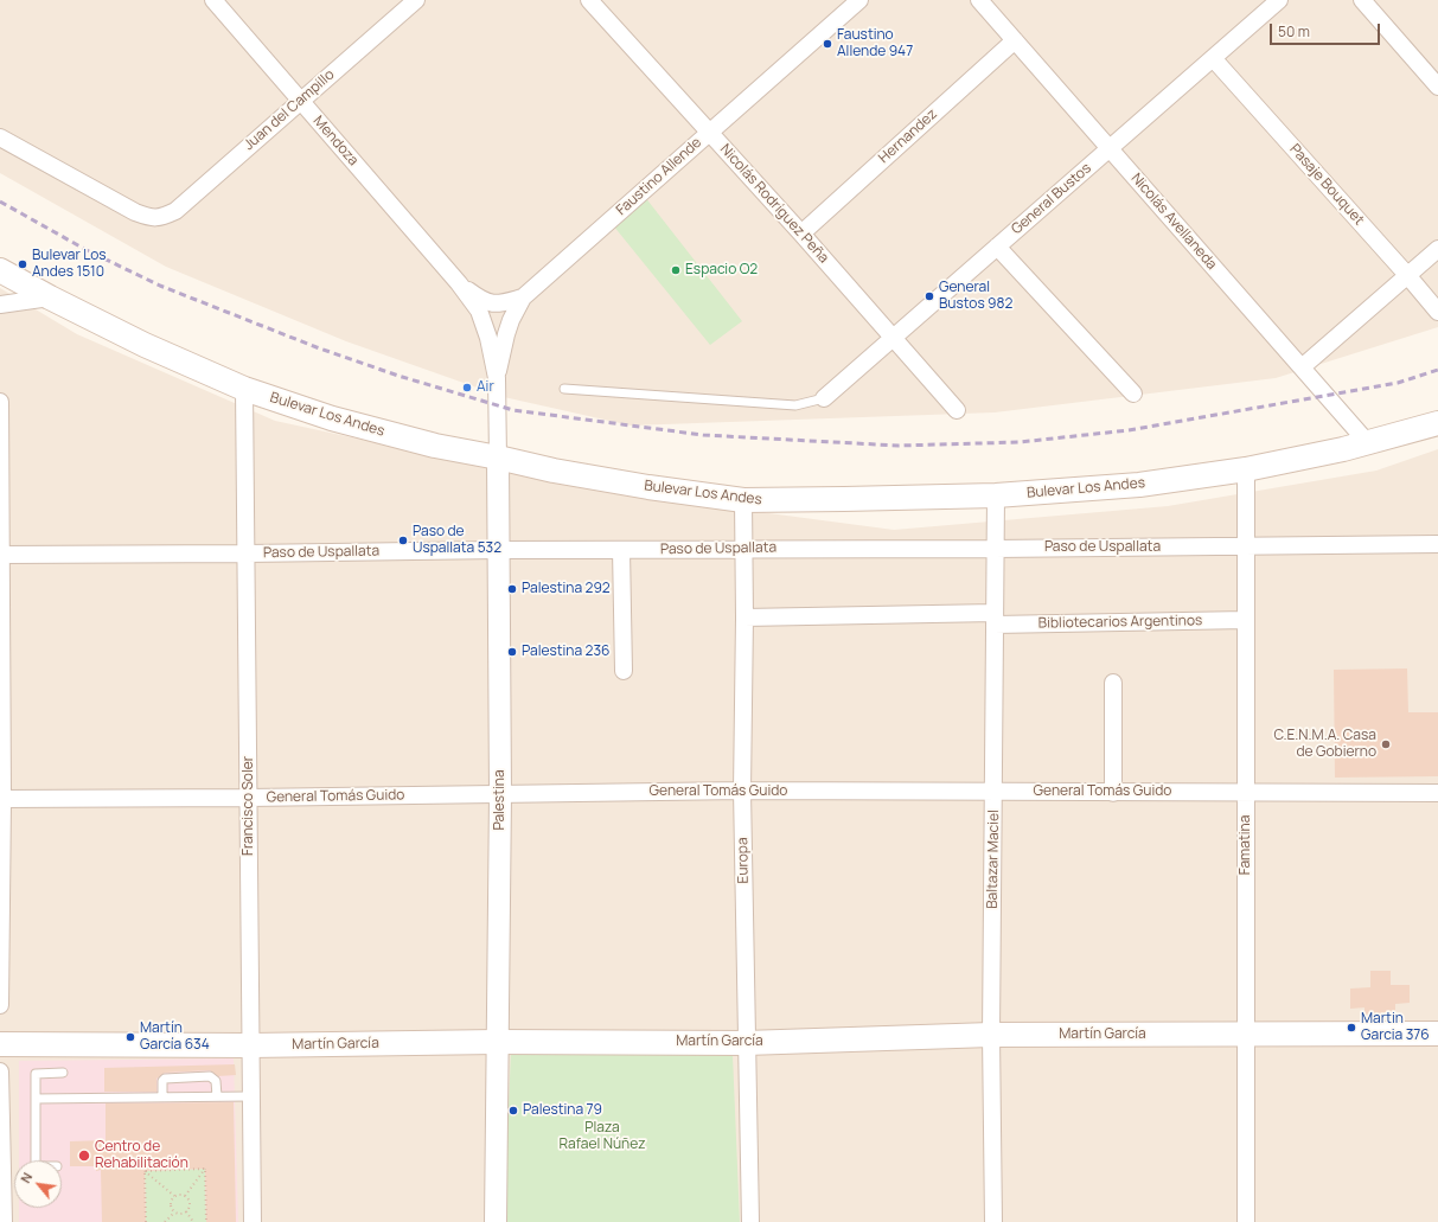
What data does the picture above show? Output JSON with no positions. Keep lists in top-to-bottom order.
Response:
{
  "streets": {
    "main road": ["Bulevar Los Andes", "Martín García"],
    "street": [
      "Juan del Campillo",
      "Hernandez",
      "Mendoza",
      "Faustino Allende",
      "Pasaje Bouquet",
      "General Bustos",
      "Nicolás Rodríguez Peña",
      "Nicolás Avellaneda",
      "Paso de Uspallata",
      "Bibliotecarios Argentinos",
      "General Tomás Guido",
      "Palestina",
      "Francisco Soler",
      "Famatina",
      "Baltazar Maciel",
      "Europa"
    ]
  },
  "crossings": [
    ["Juan del Campillo", "Mendoza"],
    ["Hernandez", "Nicolás Rodríguez Peña"],
    ["Hernandez", "Nicolás Avellaneda"],
    ["Mendoza", "Faustino Allende"],
    ["Mendoza", "Palestina"],
    ["Faustino Allende", "Nicolás Rodríguez Peña"],
    ["Faustino Allende", "Palestina"],
    ["Pasaje Bouquet", "General Bustos"],
    ["General Bustos", "Nicolás Rodríguez Peña"],
    ["General Bustos", "Nicolás Avellaneda"],
    ["Nicolás Avellaneda", "Bulevar Los Andes"],
    ["Bulevar Los Andes", "Palestina"],
    ["Bulevar Los Andes", "Francisco Soler"],
    ["Bulevar Los Andes", "Famatina"],
    ["Bulevar Los Andes", "Baltazar Maciel"],
    ["Bulevar Los Andes", "Europa"],
    ["Paso de Uspallata", "Palestina"],
    ["Paso de Uspallata", "Francisco Soler"],
    ["Paso de Uspallata", "Famatina"],
    ["Paso de Uspallata", "Baltazar Maciel"],
    ["Paso de Uspallata", "Europa"],
    ["Bibliotecarios Argentinos", "Famatina"],
    ["Bibliotecarios Argentinos", "Baltazar Maciel"],
    ["Bibliotecarios Argentinos", "Europa"],
    ["General Tomás Guido", "Palestina"],
    ["General Tomás Guido", "Francisco Soler"],
    ["General Tomás Guido", "Famatina"],
    ["General Tomás Guido", "Baltazar Maciel"],
    ["General Tomás Guido", "Europa"],
    ["Palestina", "Martín García"],
    ["Francisco Soler", "Martín García"],
    ["Famatina", "Martín García"],
    ["Baltazar Maciel", "Martín García"],
    ["Europa", "Martín García"]
  ],
  "parks": ["Plaza Rafael Núñez"],
  "places": [
    "Faustino Allende 947",
    "Bulevar Los Andes 1510",
    "Espacio O2",
    "General Bustos 982",
    "Air",
    "Paso de Uspallata 532",
    "Palestina 292",
    "Palestina 236",
    "C.E.N.M.A. Casa de Gobierno",
    "Martin Garcia 376",
    "Martín García 634",
    "Palestina 79",
    "Centro de Rehabilitación"
  ],
  "scale_bar": "50 m",
  "north": "top left"
}
